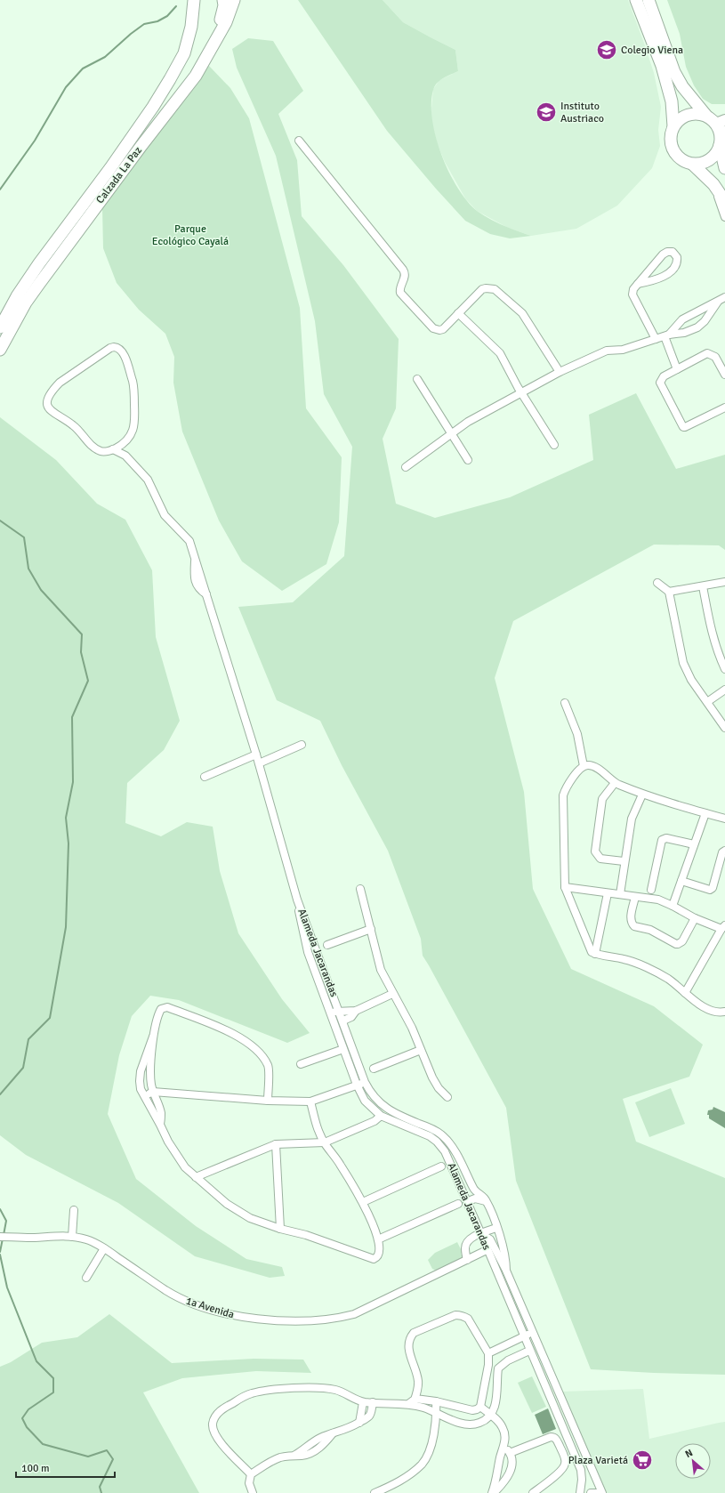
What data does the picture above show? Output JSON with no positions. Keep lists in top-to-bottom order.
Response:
{
  "streets": {
    "main road": ["Calzada La Paz"],
    "street": ["Alameda Jacarandas", "1a Avenida"]
  },
  "crossings": [
    ["Alameda Jacarandas", "1a Avenida"]
  ],
  "parks": ["Parque Ecológico Cayalá"],
  "places": {
    "school or university": ["Colegio Viena", "Instituto Austriaco"],
    "supermarket": ["Plaza Varietá"]
  },
  "scale_bar": "100 m",
  "north": "top left"
}
